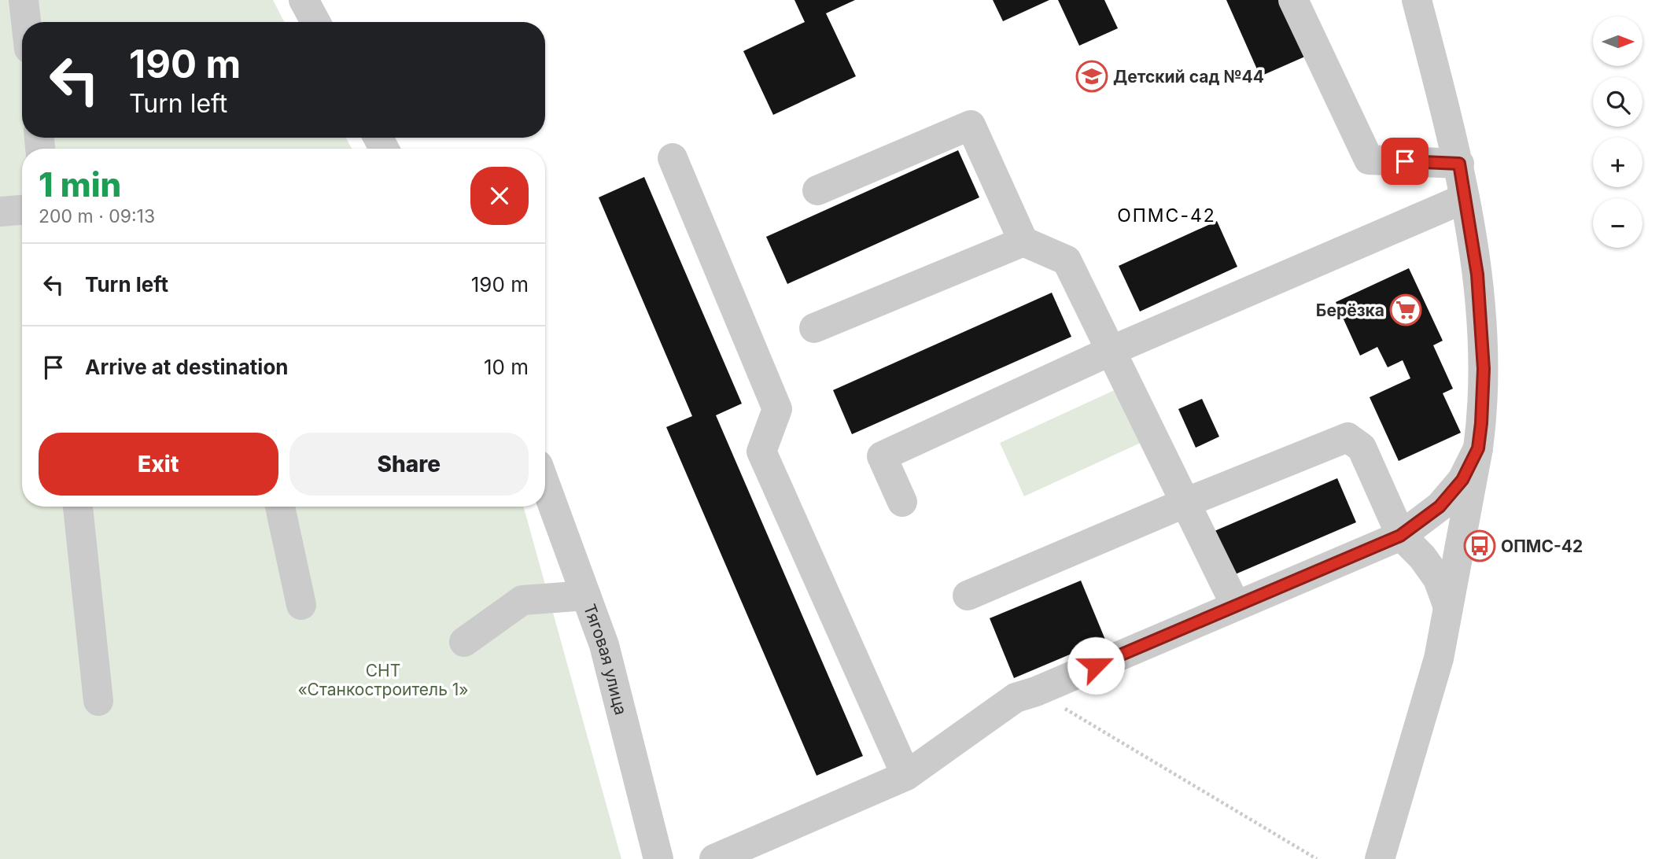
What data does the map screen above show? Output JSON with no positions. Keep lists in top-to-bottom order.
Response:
{
  "streets": {
    "street": ["Тяговая улица"]
  },
  "districts": ["ОПМС-42"],
  "parks": ["СНТ «Станкостроитель 1»"],
  "places": {
    "school or university": ["Детский сад №44"],
    "supermarket": ["Берёзка"],
    "bus stop": ["ОПМС-42"]
  },
  "north": "right",
  "page": {
    "map_buttons": ["+", "−"],
    "turn": ["190 m", "Turn left"],
    "heading": ["1 min", "200 m · 09:13"],
    "list": [
      {
        "name": "Turn left",
        "value": "190 m"
      },
      {
        "name": "Arrive at destination",
        "value": "10 m"
      }
    ],
    "buttons": ["Exit", "Share"]
  }
}
